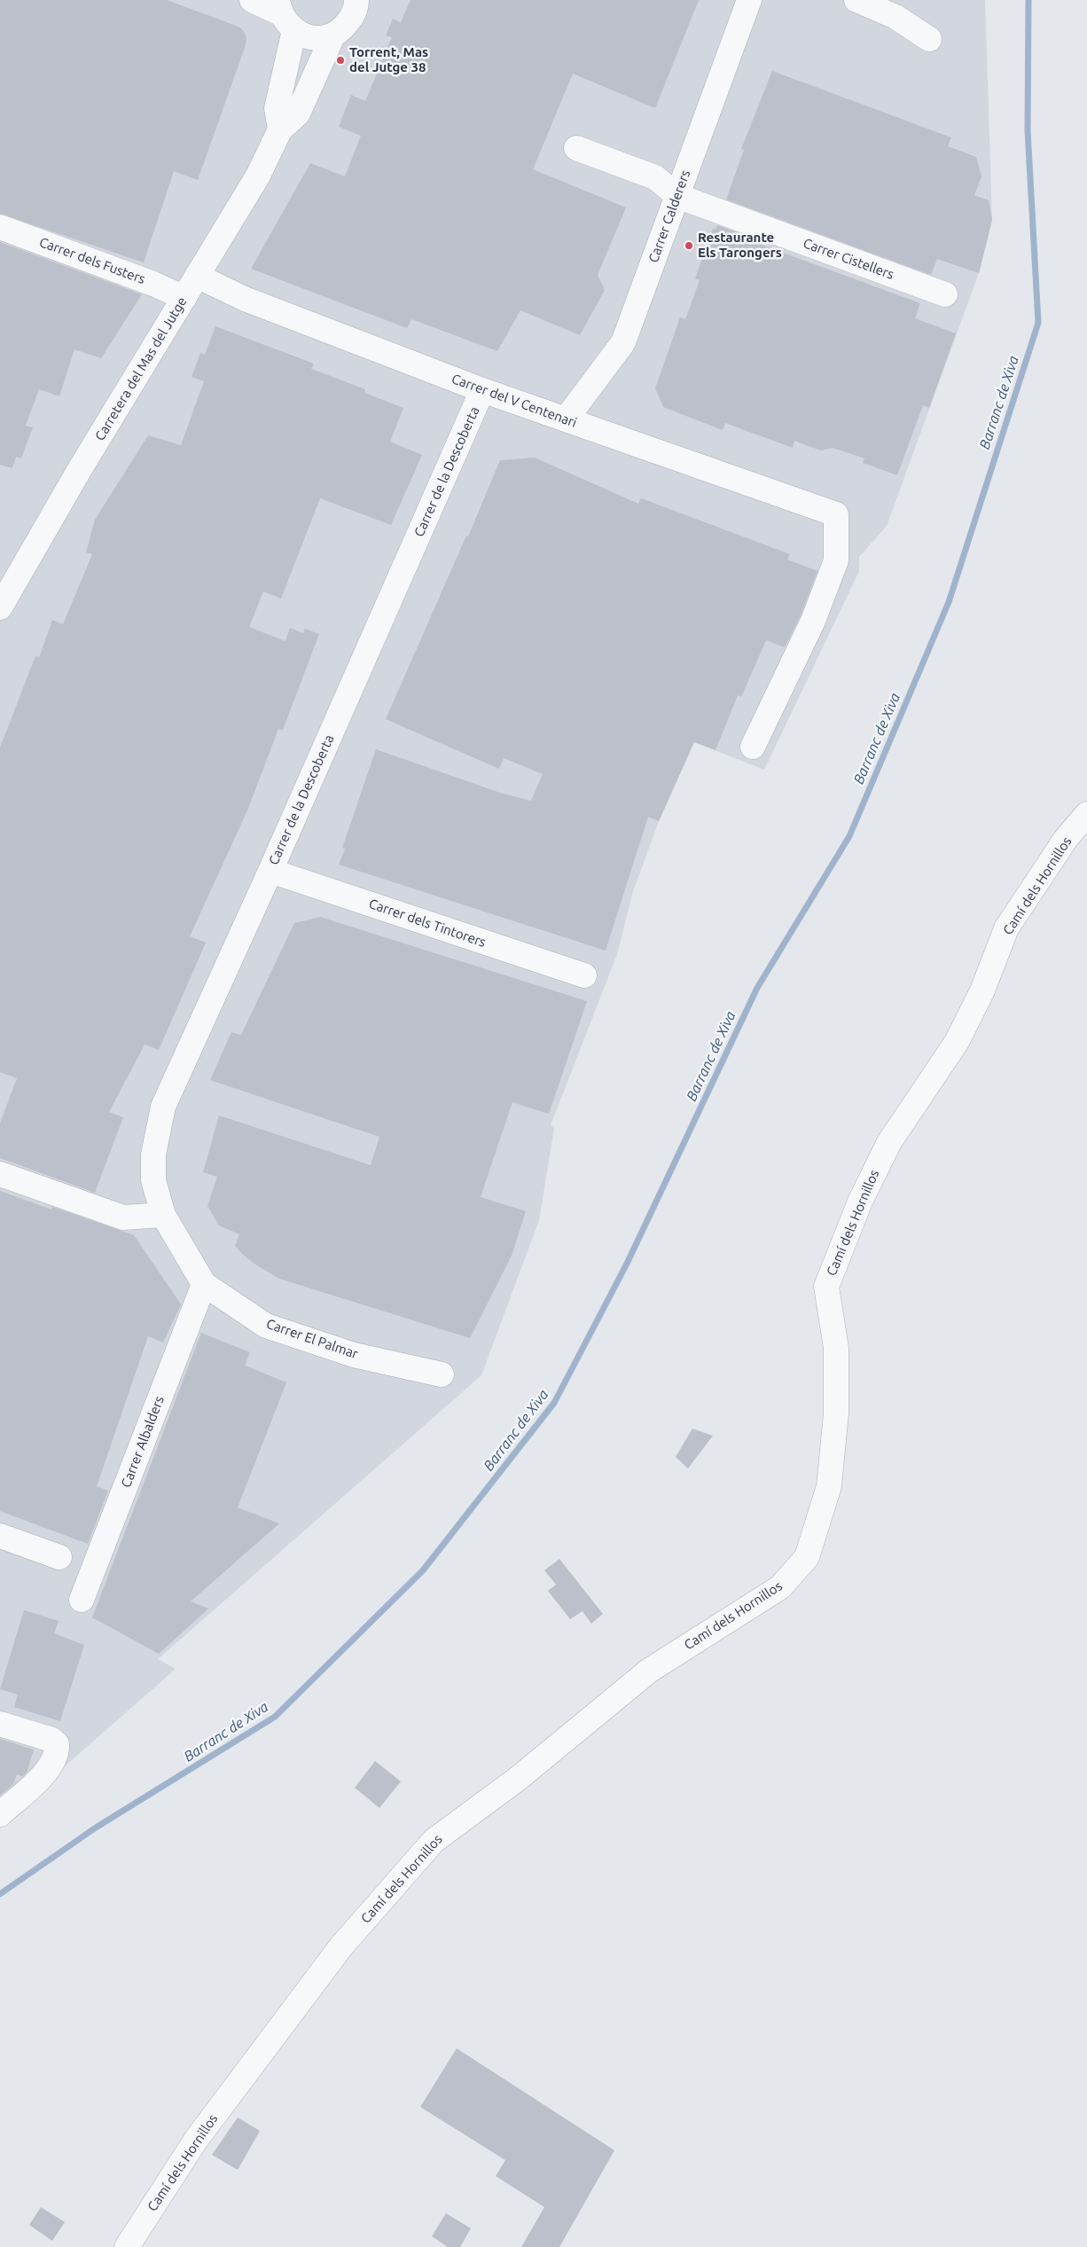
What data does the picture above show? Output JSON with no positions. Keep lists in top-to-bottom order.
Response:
{
  "streets": {
    "street": [
      "Carrer Calderers",
      "Carrer Cistellers",
      "Carrer dels Fusters",
      "Carretera del Mas del Jutge",
      "Carrer del V Centenari",
      "Carrer de la Descoberta",
      "Camí dels Hornillos",
      "Carrer dels Tintorers",
      "Carrer El Palmar",
      "Carrer Albalders"
    ]
  },
  "crossings": [
    ["Carrer Calderers", "Carrer Cistellers"],
    ["Carrer Calderers", "Carrer del V Centenari"],
    ["Carrer dels Fusters", "Carretera del Mas del Jutge"],
    ["Carretera del Mas del Jutge", "Carrer del V Centenari"],
    ["Carrer del V Centenari", "Carrer de la Descoberta"],
    ["Carrer de la Descoberta", "Carrer dels Tintorers"],
    ["Carrer de la Descoberta", "Carrer El Palmar"],
    ["Carrer El Palmar", "Carrer Albalders"]
  ],
  "water": ["Barranc de Xiva"],
  "places": ["Torrent, Mas del Jutge 38", "Restaurante Els Tarongers"]
}
